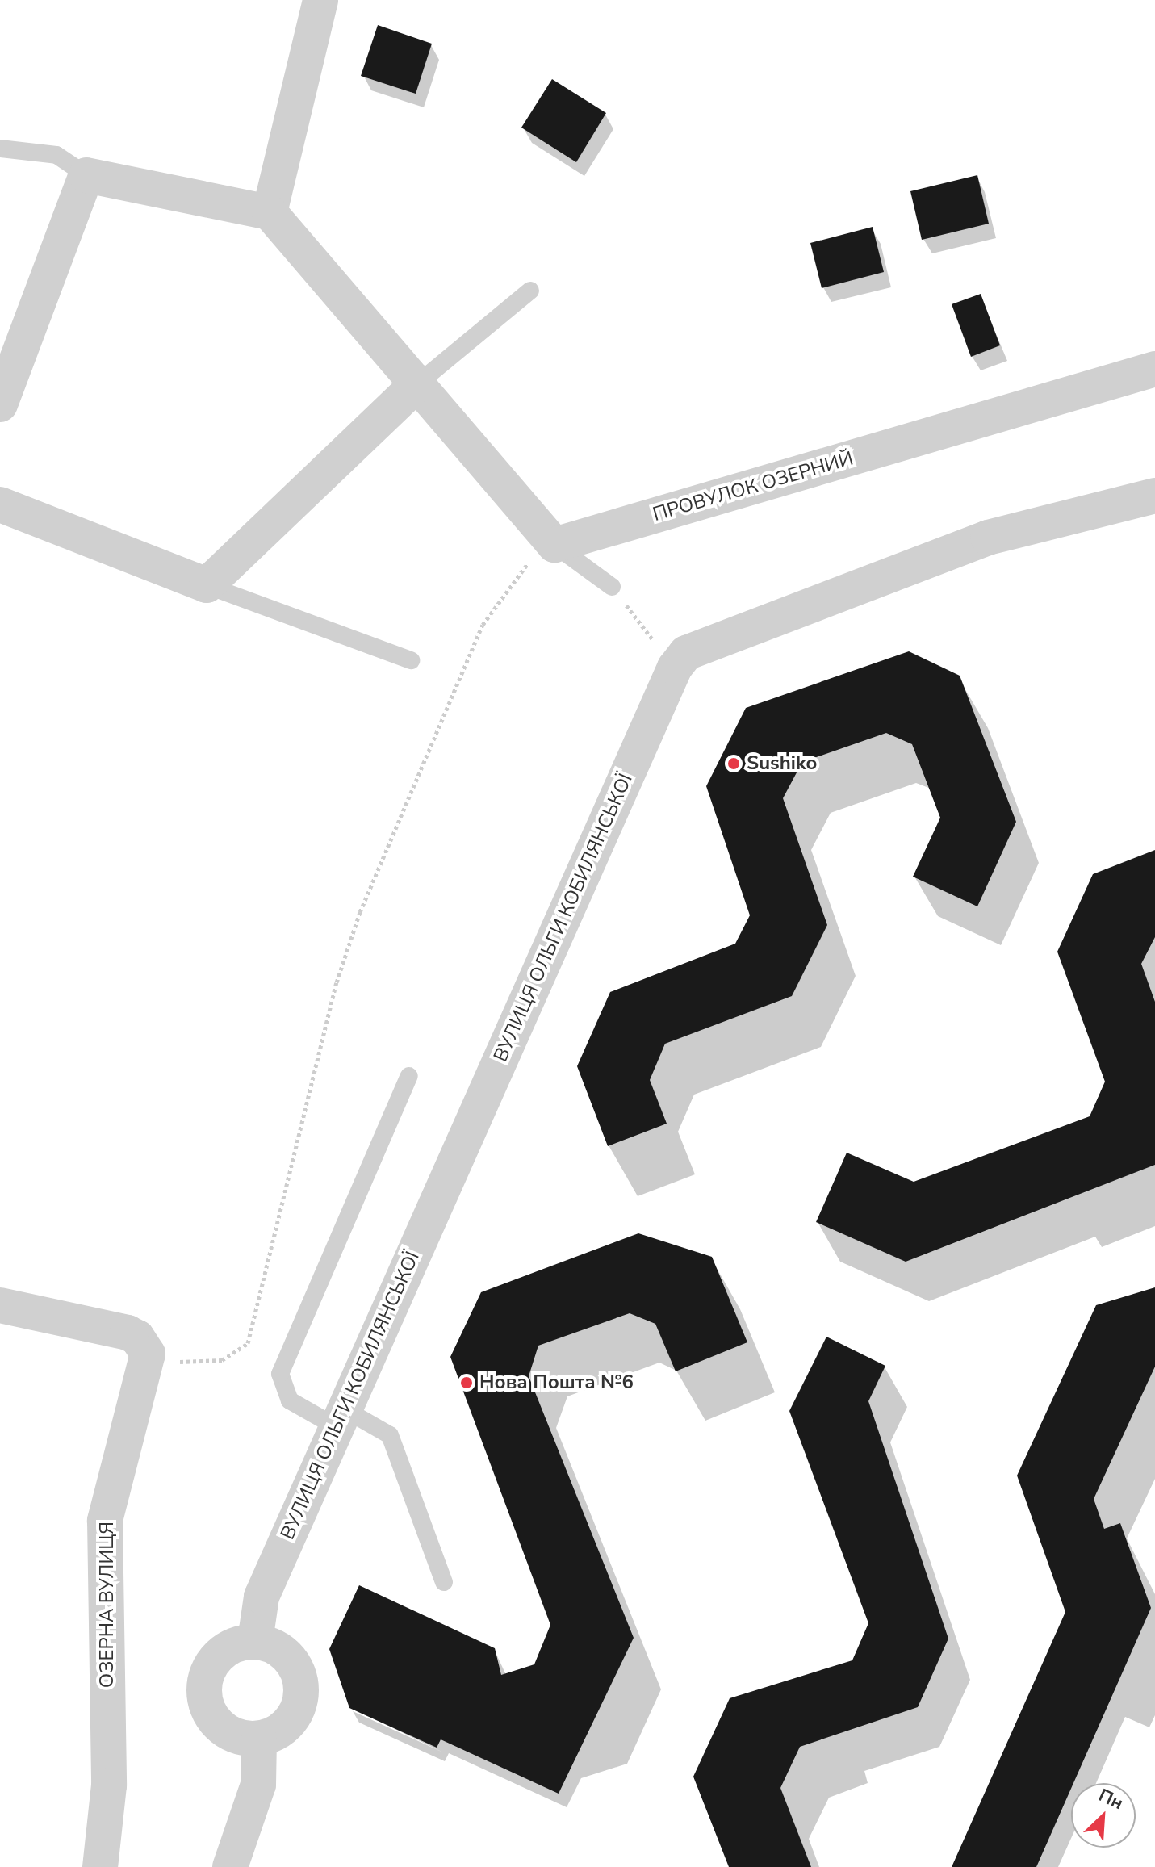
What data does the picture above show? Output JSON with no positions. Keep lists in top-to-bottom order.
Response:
{
  "streets": {
    "street": ["ПРОВУЛОК ОЗЕРНИЙ", "ВУЛИЦЯ ОЛЬГИ КОБИЛЯНСЬКОЇ", "ОЗЕРНА ВУЛИЦЯ"]
  },
  "places": ["Sushiko", "Нова Пошта №6"],
  "north": "top right"
}
